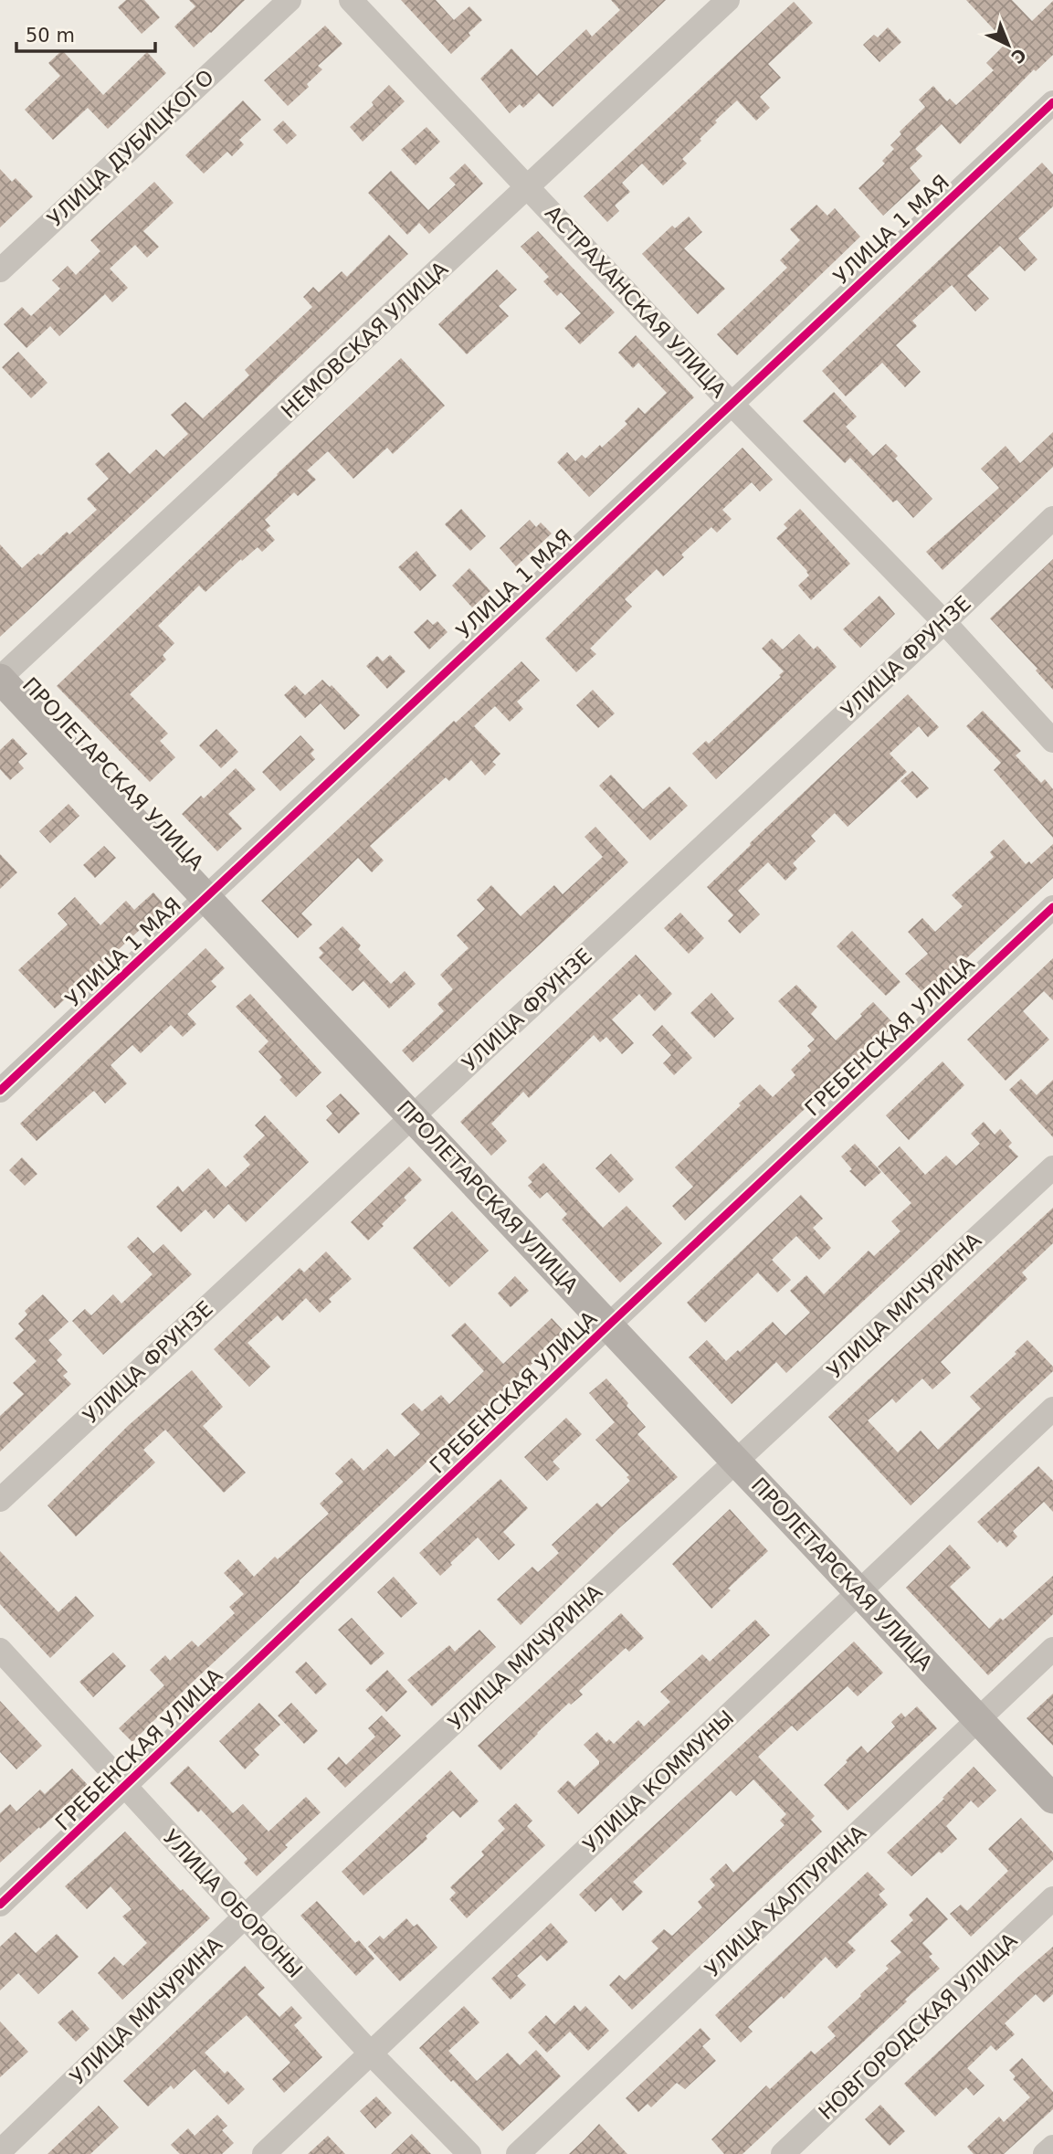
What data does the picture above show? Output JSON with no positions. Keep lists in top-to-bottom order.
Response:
{
  "streets": {
    "main road": ["ПРОЛЕТАРСКАЯ УЛИЦА"],
    "street": [
      "УЛИЦА ДУБИЦКОГО",
      "УЛИЦА 1 МАЯ",
      "АСТРАХАНСКАЯ УЛИЦА",
      "НЕМОВСКАЯ УЛИЦА",
      "УЛИЦА ФРУНЗЕ",
      "ГРЕБЕНСКАЯ УЛИЦА",
      "УЛИЦА МИЧУРИНА",
      "УЛИЦА КОММУНЫ",
      "УЛИЦА ХАЛТУРИНА",
      "УЛИЦА ОБОРОНЫ",
      "НОВГОРОДСКАЯ УЛИЦА"
    ]
  },
  "crossings": [
    ["УЛИЦА 1 МАЯ", "АСТРАХАНСКАЯ УЛИЦА"],
    ["УЛИЦА 1 МАЯ", "ПРОЛЕТАРСКАЯ УЛИЦА"],
    ["АСТРАХАНСКАЯ УЛИЦА", "НЕМОВСКАЯ УЛИЦА"],
    ["АСТРАХАНСКАЯ УЛИЦА", "УЛИЦА ФРУНЗЕ"],
    ["НЕМОВСКАЯ УЛИЦА", "ПРОЛЕТАРСКАЯ УЛИЦА"],
    ["УЛИЦА ФРУНЗЕ", "ПРОЛЕТАРСКАЯ УЛИЦА"],
    ["ПРОЛЕТАРСКАЯ УЛИЦА", "ГРЕБЕНСКАЯ УЛИЦА"],
    ["ПРОЛЕТАРСКАЯ УЛИЦА", "УЛИЦА МИЧУРИНА"],
    ["ПРОЛЕТАРСКАЯ УЛИЦА", "УЛИЦА КОММУНЫ"],
    ["ПРОЛЕТАРСКАЯ УЛИЦА", "УЛИЦА ХАЛТУРИНА"],
    ["ГРЕБЕНСКАЯ УЛИЦА", "УЛИЦА ОБОРОНЫ"],
    ["УЛИЦА МИЧУРИНА", "УЛИЦА ОБОРОНЫ"],
    ["УЛИЦА КОММУНЫ", "УЛИЦА ОБОРОНЫ"]
  ],
  "scale_bar": "50 m",
  "north": "bottom right"
}
